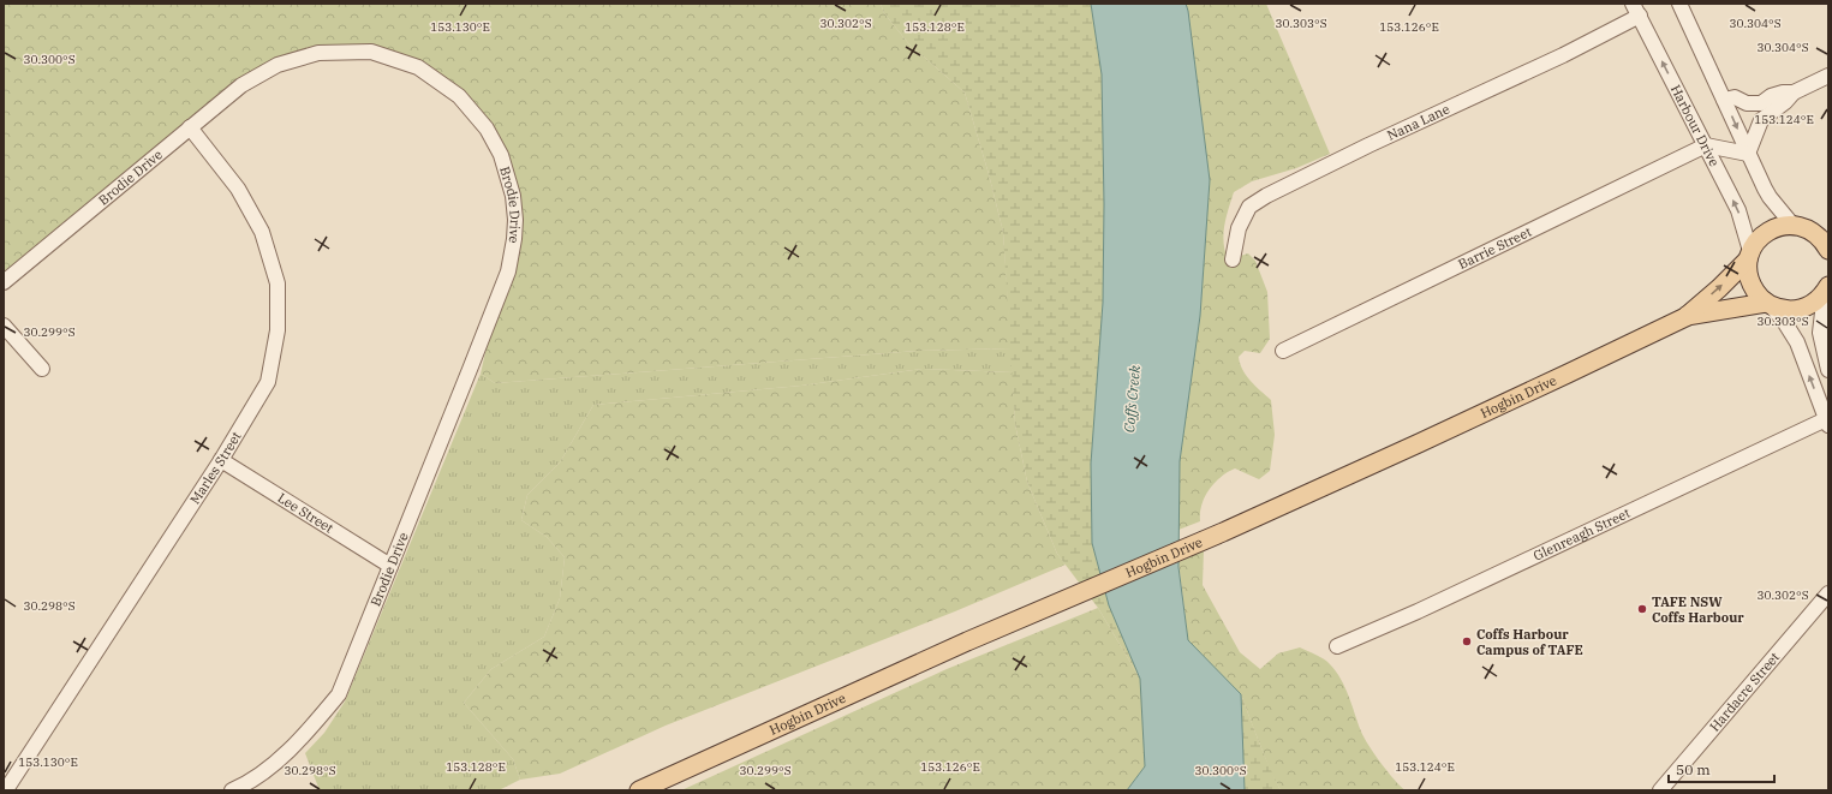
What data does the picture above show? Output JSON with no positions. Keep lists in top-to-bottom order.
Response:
{
  "streets": {
    "main road": ["Hogbin Drive"],
    "street": [
      "Nana Lane",
      "Harbour Drive",
      "Brodie Drive",
      "Barrie Street",
      "Marles Street",
      "Lee Street",
      "Glenreagh Street",
      "Hardacre Street"
    ]
  },
  "crossings": [
    ["Nana Lane", "Harbour Drive"],
    ["Harbour Drive", "Barrie Street"],
    ["Harbour Drive", "Hogbin Drive"],
    ["Brodie Drive", "Marles Street"],
    ["Brodie Drive", "Lee Street"],
    ["Marles Street", "Lee Street"]
  ],
  "water": ["Coffs Creek"],
  "places": ["TAFE NSW Coffs Harbour", "Coffs Harbour Campus of TAFE"],
  "scale_bar": "50 m",
  "coordinates": [
    "30.302°S",
    "30.303°S",
    "30.304°S",
    "153.130°E",
    "153.128°E",
    "153.126°E",
    "30.300°S",
    "153.124°E",
    "30.299°S",
    "30.298°S"
  ]
}
